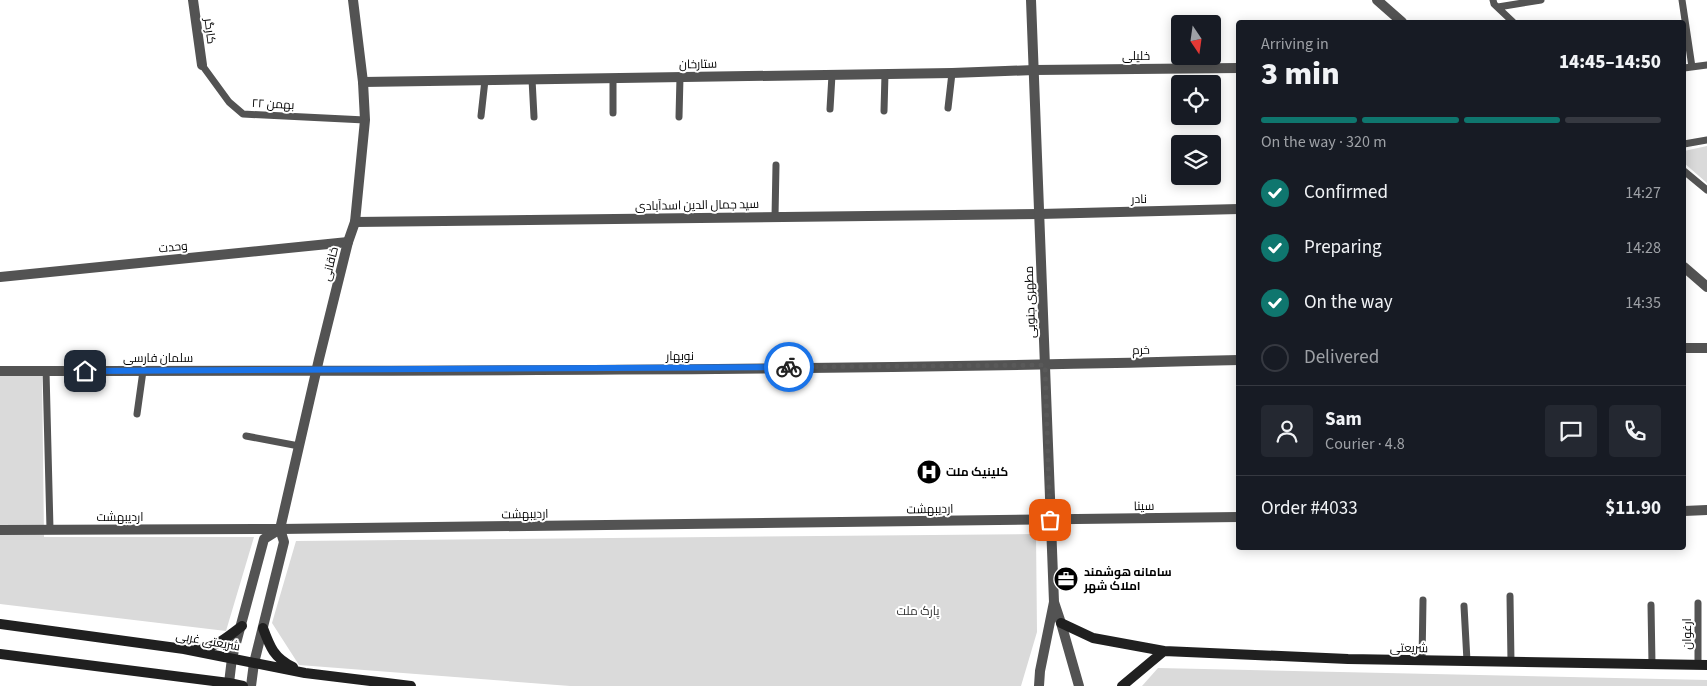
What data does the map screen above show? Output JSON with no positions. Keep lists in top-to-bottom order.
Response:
{
  "streets": {
    "main road": ["شریعتی غربی", "شریعتی"],
    "street": [
      "کارگر",
      "خلیلی",
      "ستارخان",
      "نادر",
      "سید جمال الدین اسدآبادی",
      "وحدت",
      "خاقانی",
      "مطهری جنوبی",
      "خرم",
      "نوبهار",
      "سلمان فارسی",
      "سینا",
      "اردیبهشت"
    ],
    "lane": ["۲۲ بهمن", "ارغوان"]
  },
  "crossings": [
    ["کارگر", "۲۲ بهمن"],
    ["خلیلی", "ستارخان"],
    ["خلیلی", "مطهری جنوبی"],
    ["ستارخان", "خاقانی"],
    ["ستارخان", "مطهری جنوبی"],
    ["۲۲ بهمن", "خاقانی"],
    ["نادر", "سید جمال الدین اسدآبادی"],
    ["نادر", "مطهری جنوبی"],
    ["سید جمال الدین اسدآبادی", "خاقانی"],
    ["سید جمال الدین اسدآبادی", "مطهری جنوبی"],
    ["وحدت", "خاقانی"],
    ["خاقانی", "نوبهار"],
    ["خاقانی", "سلمان فارسی"],
    ["خاقانی", "اردیبهشت"],
    ["خاقانی", "شریعتی غربی"],
    ["مطهری جنوبی", "خرم"],
    ["مطهری جنوبی", "نوبهار"],
    ["مطهری جنوبی", "سینا"],
    ["مطهری جنوبی", "اردیبهشت"],
    ["خرم", "نوبهار"],
    ["نوبهار", "سلمان فارسی"],
    ["سینا", "اردیبهشت"],
    ["ارغوان", "شریعتی"]
  ],
  "parks": ["پارک ملت"],
  "places": {
    "hospital": ["کلینیک ملت"],
    "office": ["سامانه هوشمند املاک شهر"]
  },
  "north": "bottom",
  "page": {
    "heading": ["3 min", "Arriving in", "14:45–14:50"],
    "panel": [
      "Sam",
      "Courier · 4.8",
      "Order #4033",
      "$11.90"
    ],
    "bar": "On the way · 320 m",
    "list": [
      ["Confirmed", "14:27"],
      ["Preparing", "14:28"],
      ["On the way", "14:35"],
      "Delivered"
    ]
  }
}
